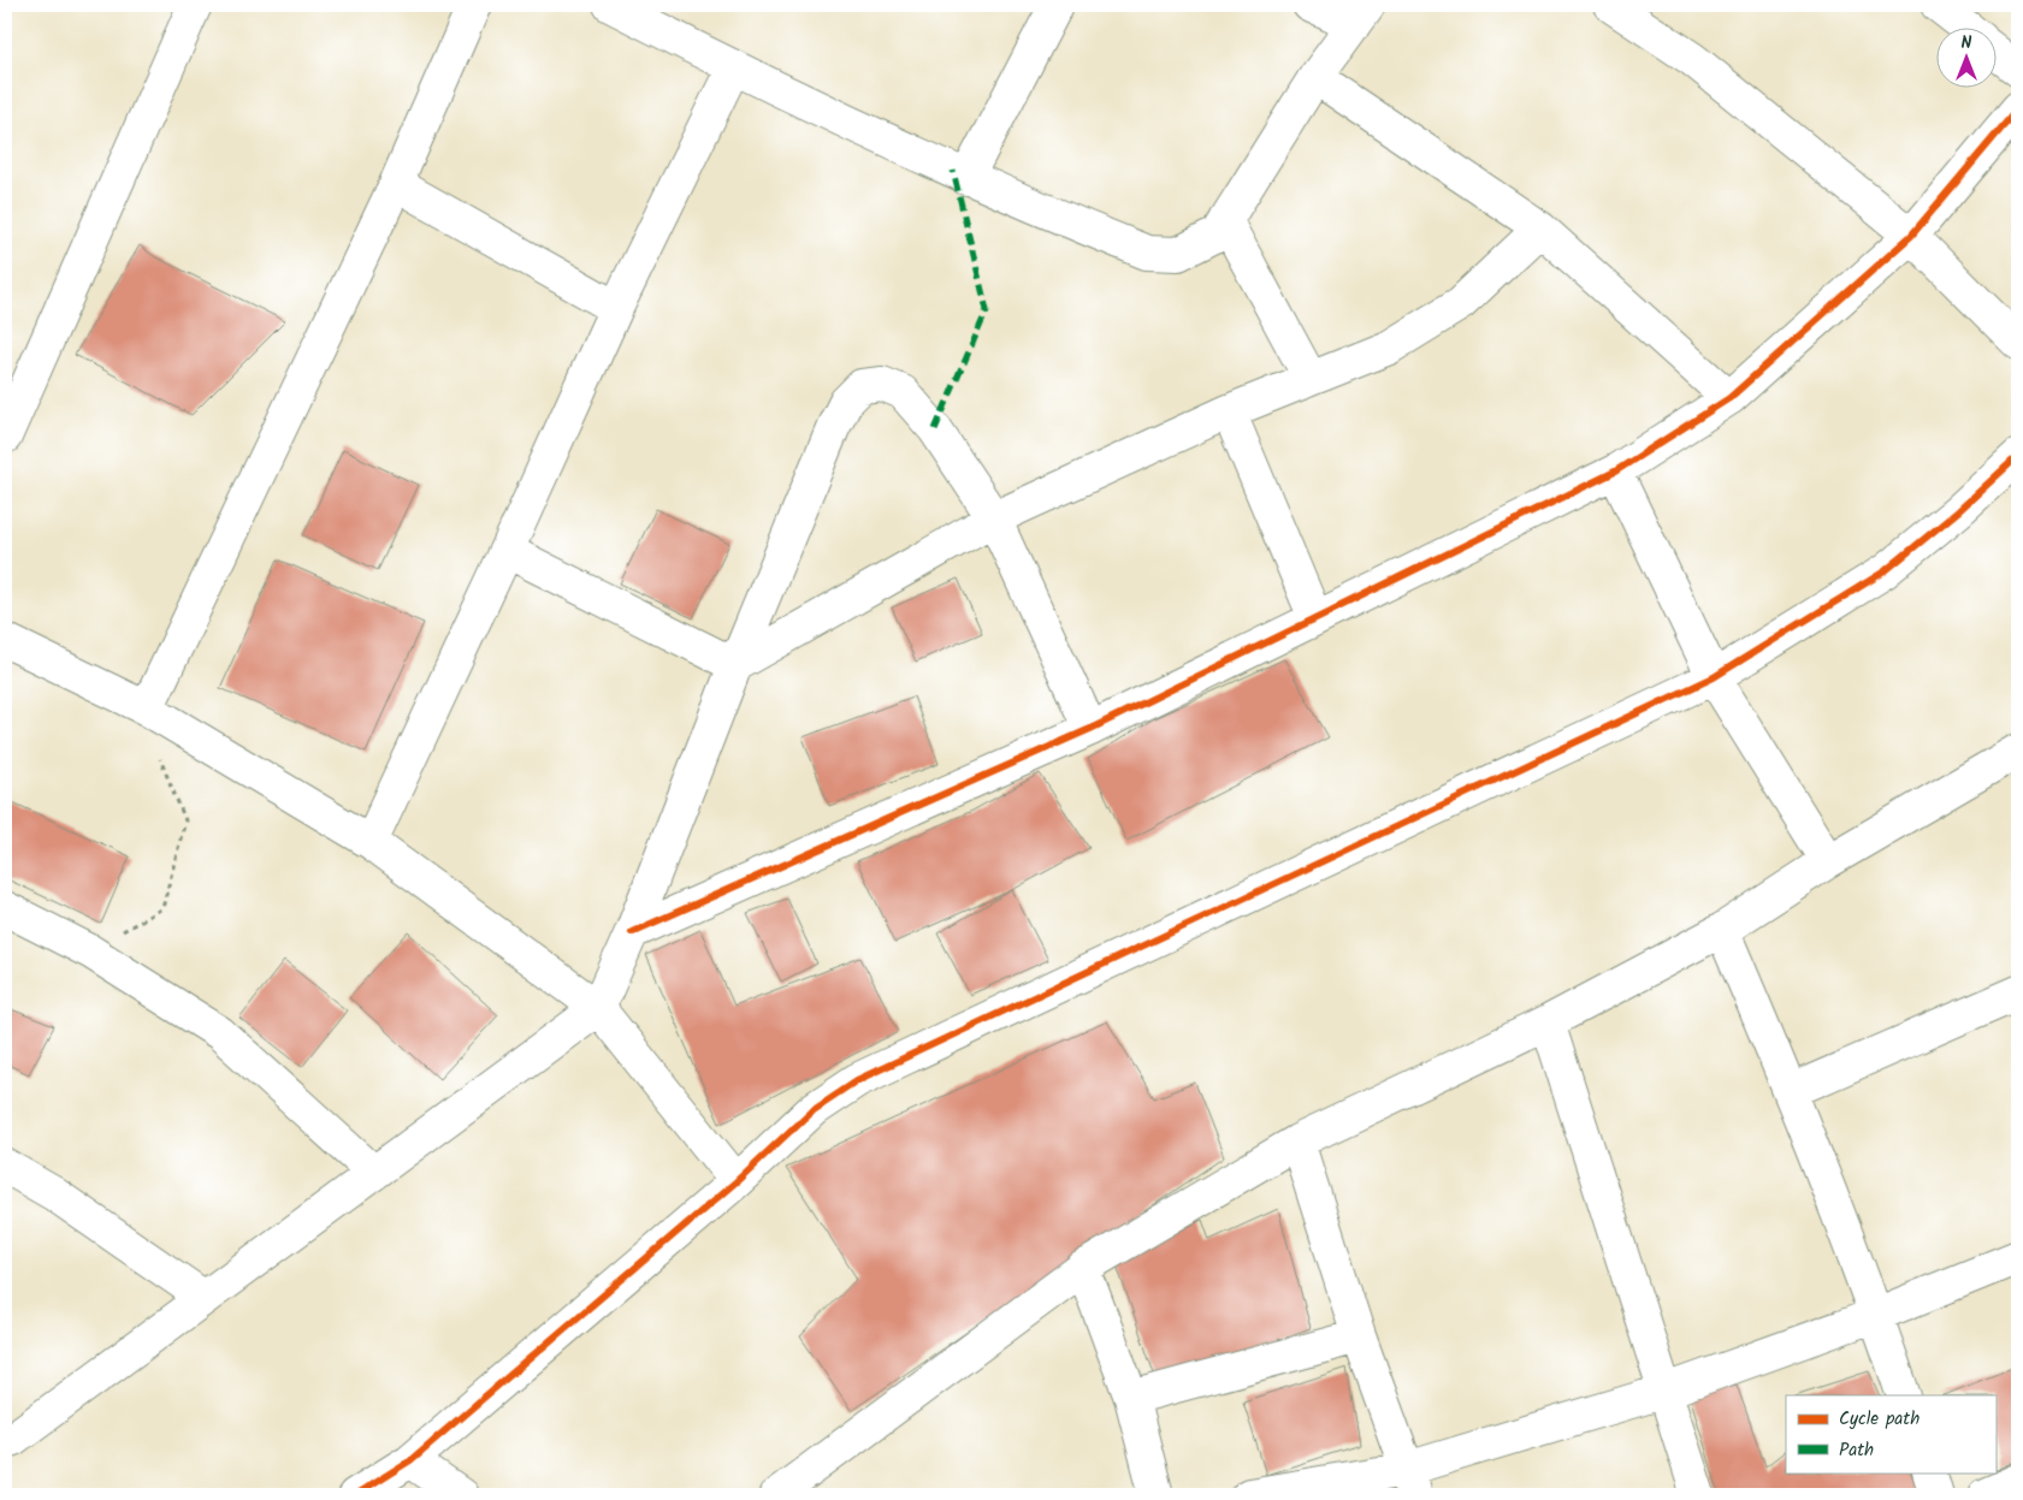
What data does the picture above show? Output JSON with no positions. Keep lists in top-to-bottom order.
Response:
{
  "legend": ["Cycle path", "Path"],
  "north": "top"
}
